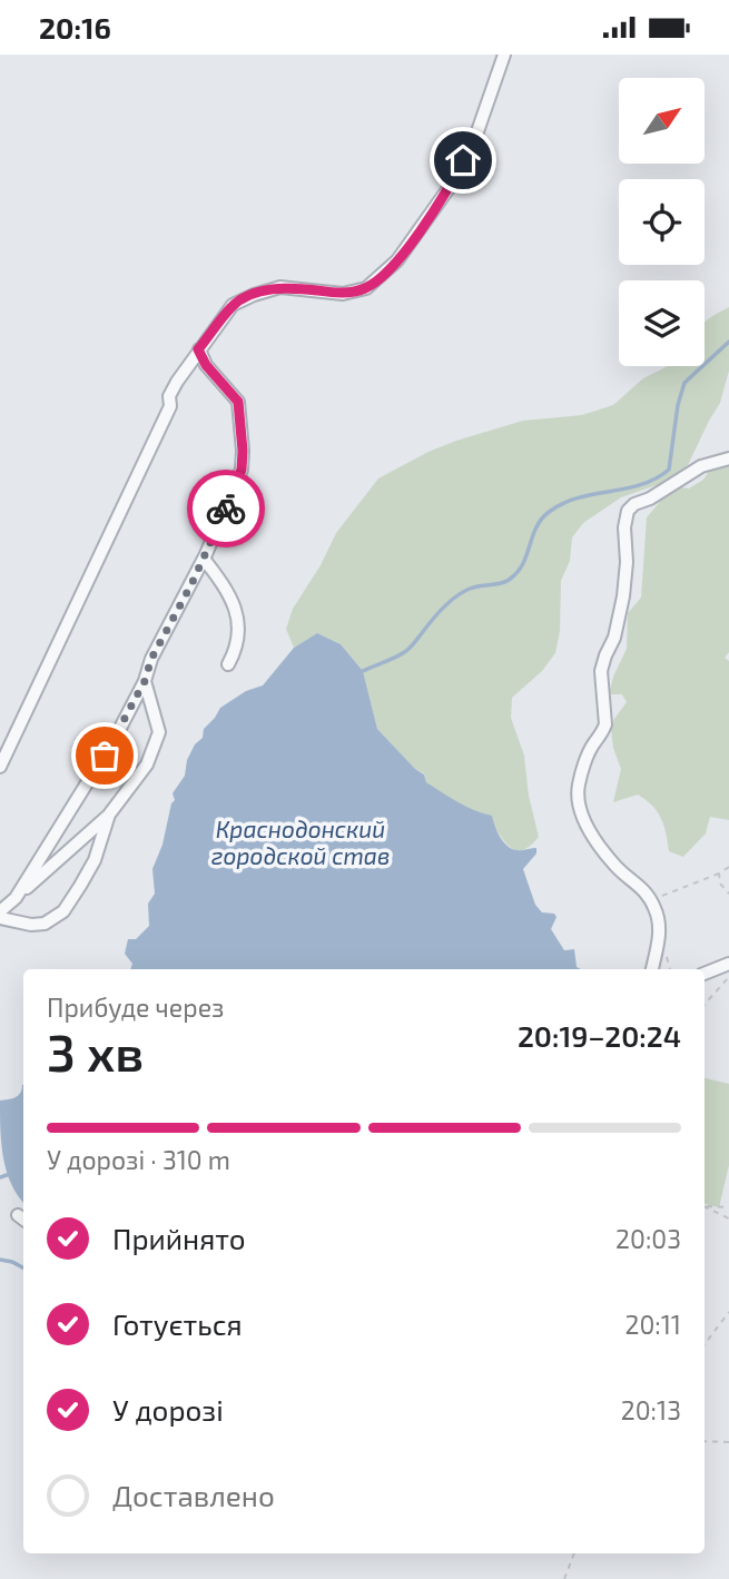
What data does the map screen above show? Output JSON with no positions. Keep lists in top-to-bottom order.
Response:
{
  "water": ["Краснодонский городской став"],
  "north": "top right",
  "page": {
    "status": "20:16",
    "heading": ["3 хв", "Прибуде через", "20:19–20:24"],
    "bar": "У дорозі · 310 m",
    "list": [
      ["Прийнято", "20:03"],
      ["Готується", "20:11"],
      ["У дорозі", "20:13"],
      "Доставлено"
    ]
  }
}
